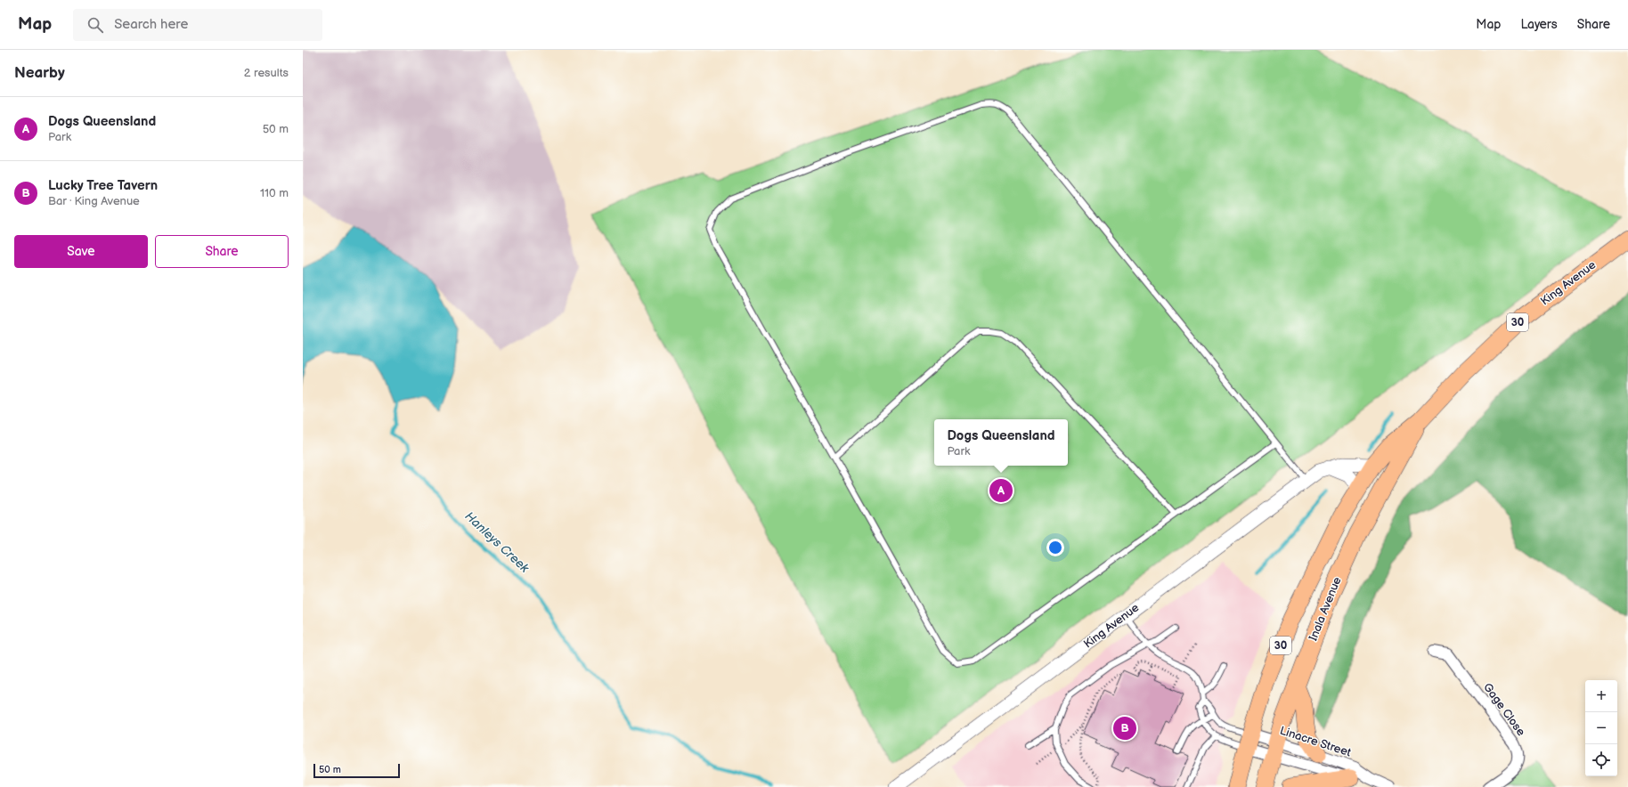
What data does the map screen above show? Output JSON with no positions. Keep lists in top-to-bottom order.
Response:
{
  "streets": {
    "main road": ["King Avenue", "30", "Inala Avenue"],
    "street": ["Gage Close", "Linacre Street"]
  },
  "crossings": [
    ["King Avenue", "Inala Avenue"],
    ["Inala Avenue", "Linacre Street"]
  ],
  "water": ["Hanleys Creek"],
  "scale_bar": "50 m",
  "page": {
    "header": "Map",
    "search": "Search here",
    "nav": ["Map", "Layers", "Share"],
    "heading": ["Nearby", "2 results"],
    "list": [
      {
        "mark": "A",
        "name": "Dogs Queensland",
        "note": "Park",
        "value": "50 m"
      },
      {
        "mark": "B",
        "name": "Lucky Tree Tavern",
        "note": "Bar · King Avenue",
        "value": "110 m"
      }
    ],
    "buttons": ["Save", "Share"],
    "popup": ["Dogs Queensland", "Park"],
    "pins": ["A", "B"],
    "map_buttons": ["+", "−"],
    "scale": "50 m"
  }
}
